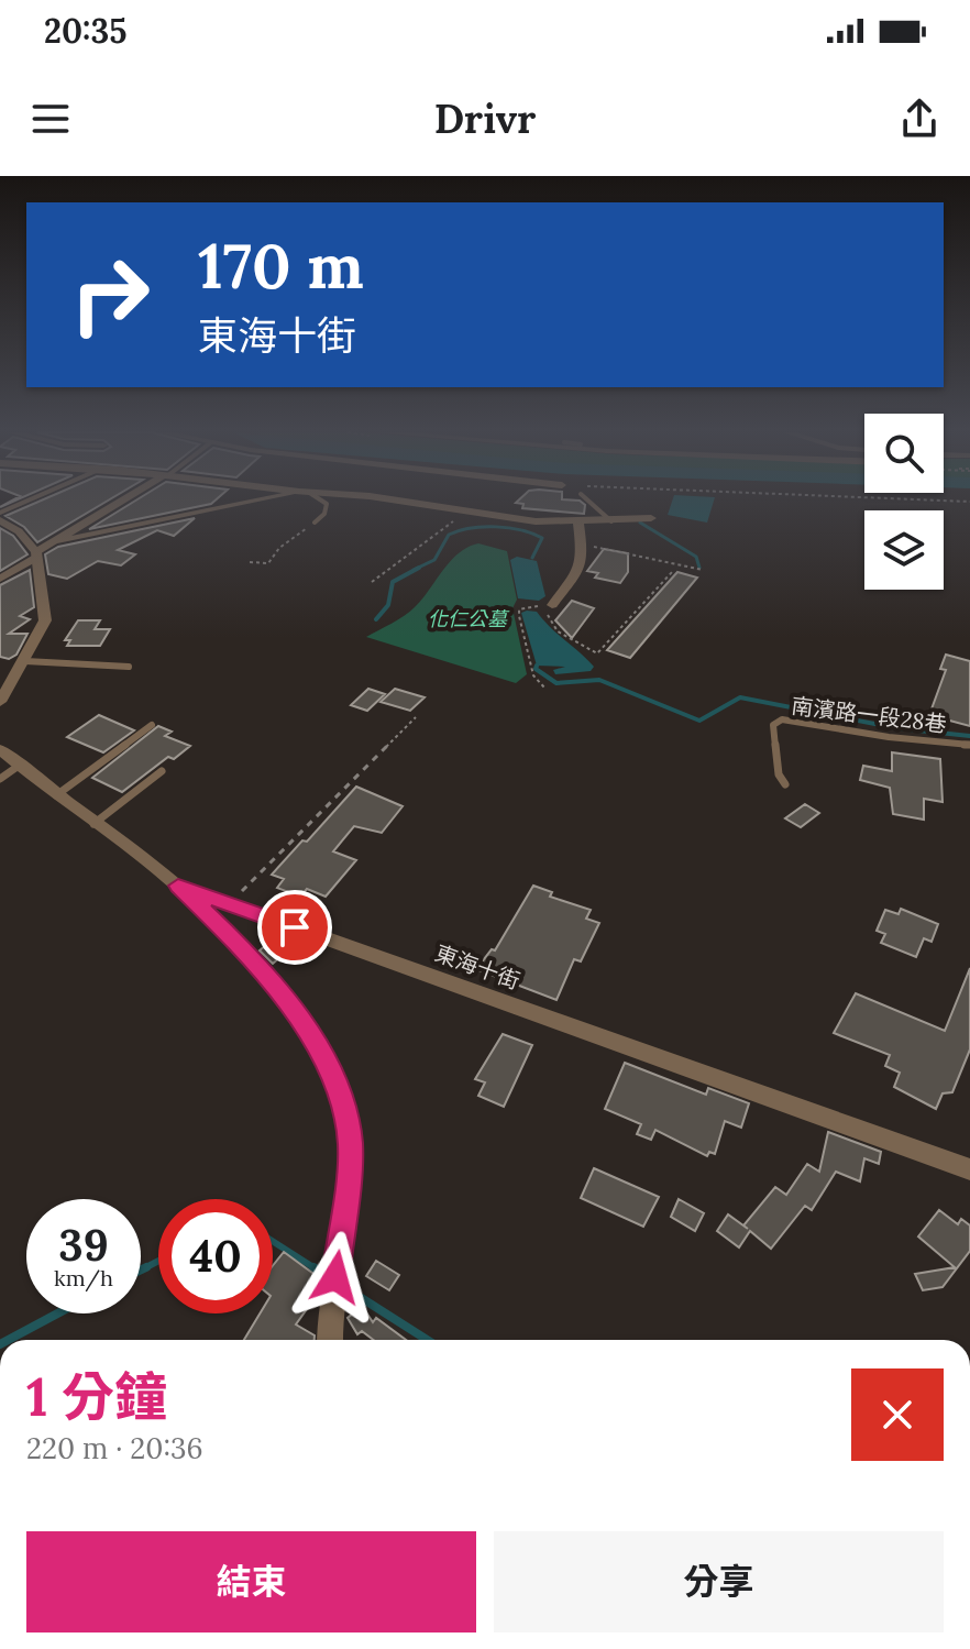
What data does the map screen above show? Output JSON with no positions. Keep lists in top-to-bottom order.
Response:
{
  "streets": {
    "street": ["東海十街"],
    "lane": ["南濱路一段28巷"]
  },
  "parks": ["化仁公墓"],
  "page": {
    "status": "20:35",
    "header": "Drivr",
    "turn": ["170 m", "東海十街"],
    "speed": "39 km/h",
    "limit": "40",
    "heading": ["1 分鐘", "220 m · 20:36"],
    "buttons": ["結束", "分享"]
  }
}
